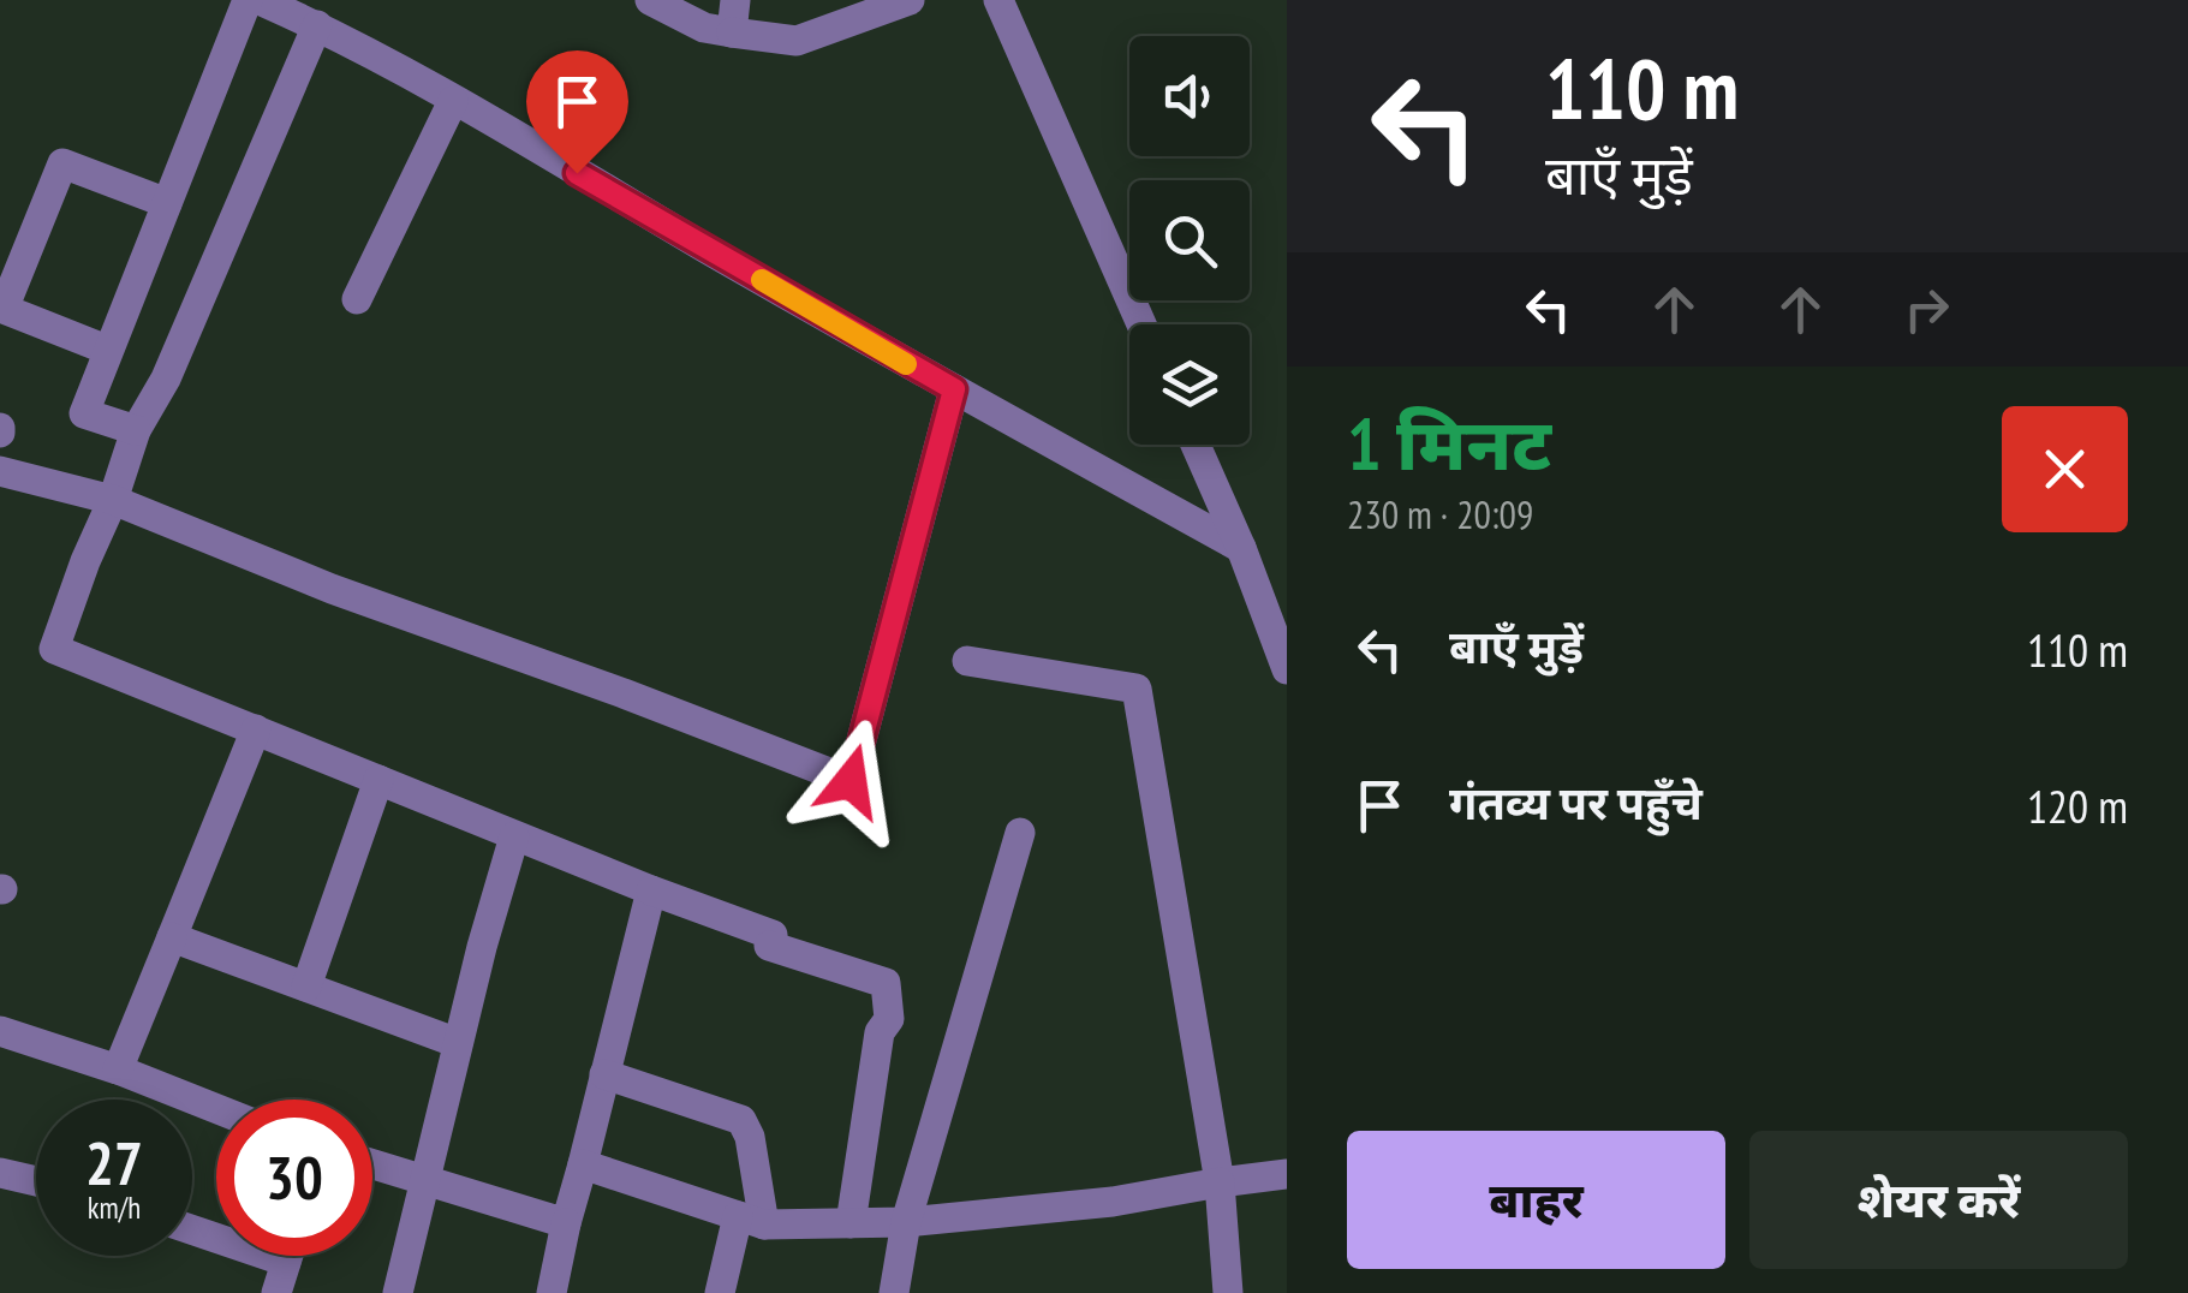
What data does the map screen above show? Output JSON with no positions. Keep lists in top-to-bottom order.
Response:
{
  "page": {
    "turn": ["110 m", "बाएँ मुड़ें"],
    "heading": ["1 मिनट", "230 m · 20:09"],
    "list": [
      {
        "name": "बाएँ मुड़ें",
        "value": "110 m"
      },
      {
        "name": "गंतव्य पर पहुँचे",
        "value": "120 m"
      }
    ],
    "speed": "27 km/h",
    "limit": "30",
    "buttons": ["बाहर", "शेयर करें"]
  }
}
